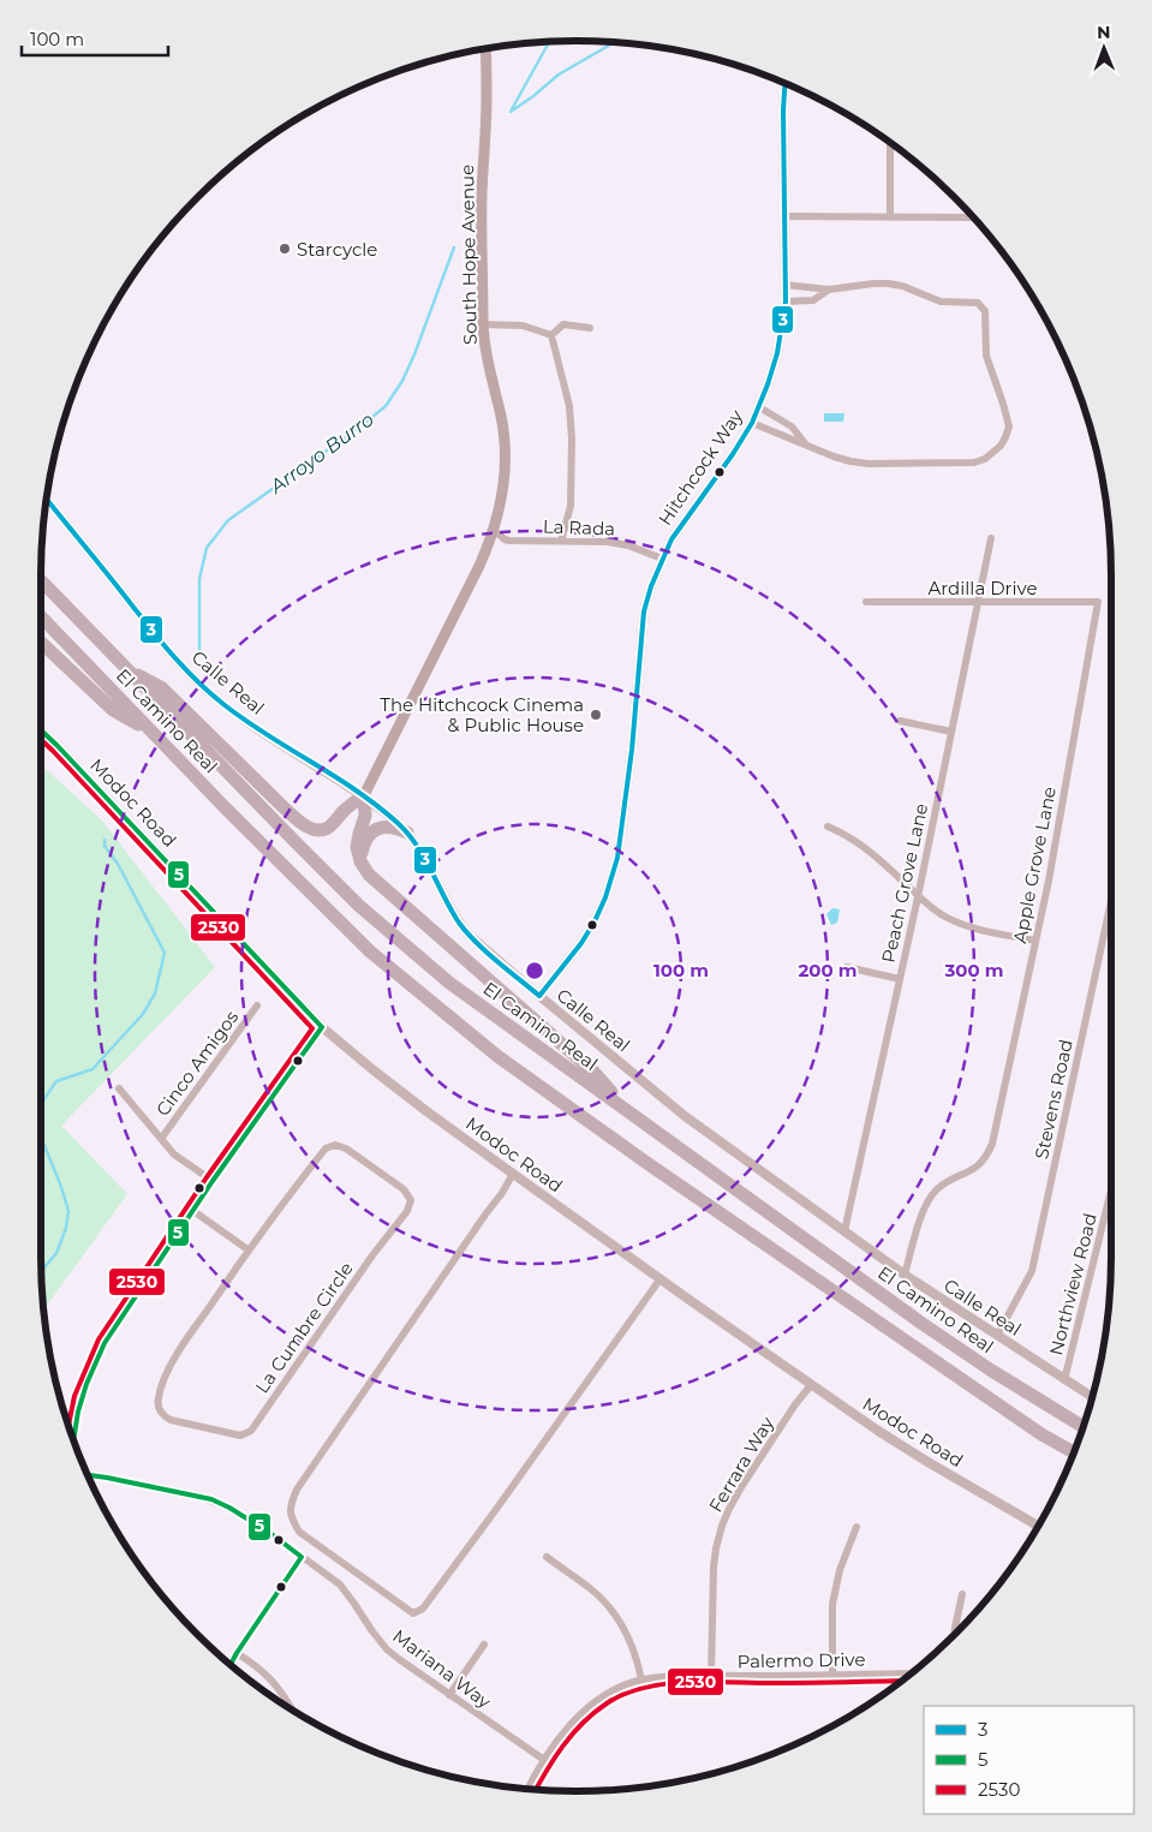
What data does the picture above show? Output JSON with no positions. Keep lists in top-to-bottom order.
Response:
{
  "streets": {
    "highway": ["El Camino Real"],
    "main road": ["South Hope Avenue"],
    "street": [
      "Hitchcock Way",
      "La Rada",
      "Ardilla Drive",
      "Calle Real",
      "Modoc Road",
      "Apple Grove Lane",
      "Peach Grove Lane",
      "Cinco Amigos",
      "Stevens Road",
      "Northview Road",
      "La Cumbre Circle",
      "Ferrara Way",
      "Palermo Drive",
      "Mariana Way"
    ]
  },
  "crossings": [
    ["South Hope Avenue", "La Rada"],
    ["South Hope Avenue", "Calle Real"],
    ["Hitchcock Way", "La Rada"],
    ["Hitchcock Way", "Calle Real"],
    ["Ardilla Drive", "Apple Grove Lane"],
    ["Ardilla Drive", "Peach Grove Lane"],
    ["Calle Real", "Apple Grove Lane"],
    ["Calle Real", "Peach Grove Lane"],
    ["Calle Real", "Stevens Road"],
    ["Calle Real", "Northview Road"],
    ["Modoc Road", "Ferrara Way"],
    ["Ferrara Way", "Palermo Drive"],
    ["Palermo Drive", "Mariana Way"]
  ],
  "water": ["Arroyo Burro"],
  "places": ["Starcycle", "The Hitchcock Cinema & Public House"],
  "lines": ["transit line 3", "transit line 5", "transit line 2530"],
  "legend": ["3", "5", "2530"],
  "scale_bar": "100 m",
  "north": "top",
  "rings": ["100 m", "200 m", "300 m"]
}
